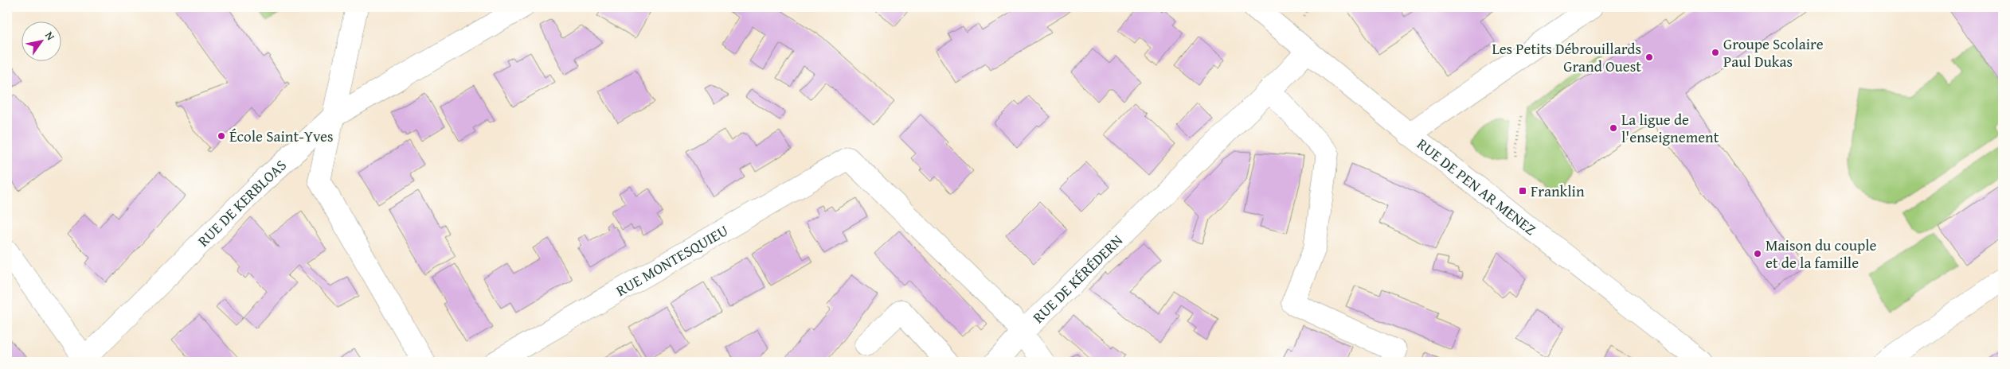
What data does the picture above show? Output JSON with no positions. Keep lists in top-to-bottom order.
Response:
{
  "streets": {
    "street": [
      "RUE DE PEN AR MENEZ",
      "RUE DE KERBLOAS",
      "RUE MONTESQUIEU",
      "RUE DE KÉRÉDERN"
    ]
  },
  "crossings": [
    ["RUE DE PEN AR MENEZ", "RUE DE KÉRÉDERN"],
    ["RUE MONTESQUIEU", "RUE DE KÉRÉDERN"]
  ],
  "places": {
    "other": [
      "Groupe Scolaire Paul Dukas",
      "Les Petits Débrouillards Grand Ouest",
      "La ligue de l'enseignement",
      "École Saint-Yves",
      "Maison du couple et de la famille"
    ],
    "transit": ["Franklin"]
  },
  "north": "top right"
}
